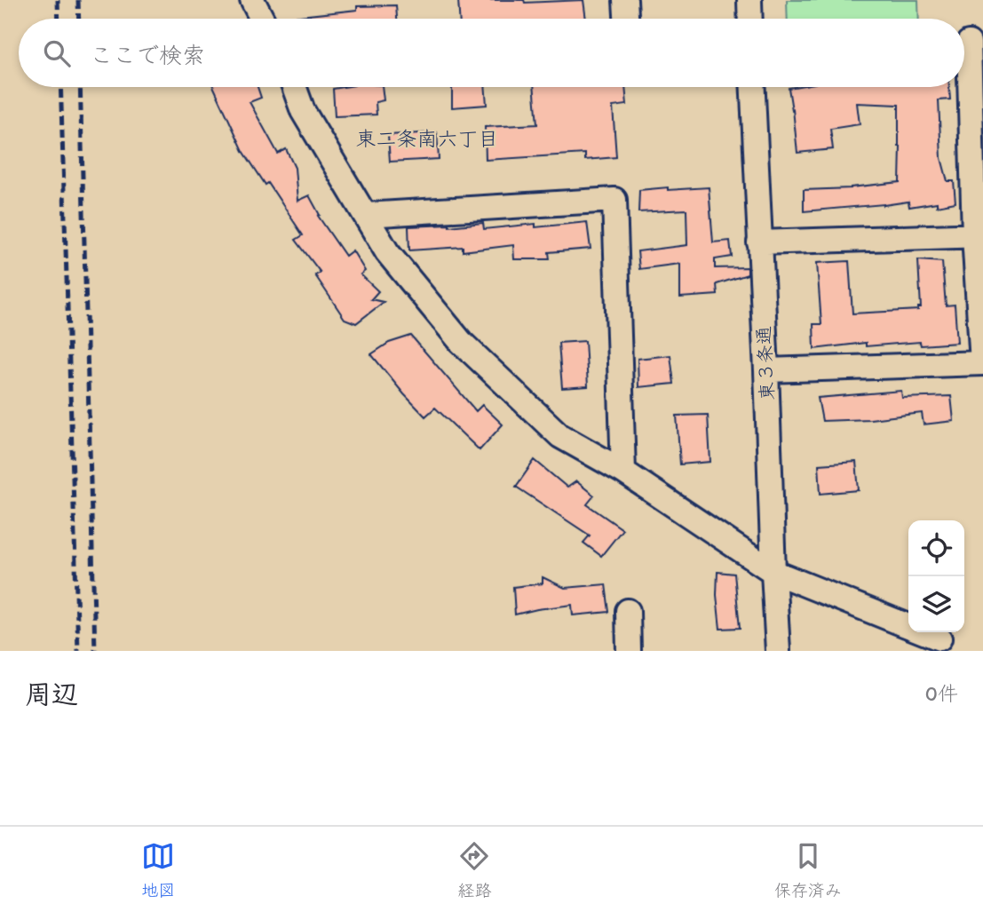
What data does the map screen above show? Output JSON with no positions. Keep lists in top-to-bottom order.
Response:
{
  "streets": {
    "street": ["東３条通"]
  },
  "districts": ["東二条南六丁目"],
  "page": {
    "search": "ここで検索",
    "heading": ["周辺", "0件"],
    "nav": ["地図", "経路", "保存済み"]
  }
}
